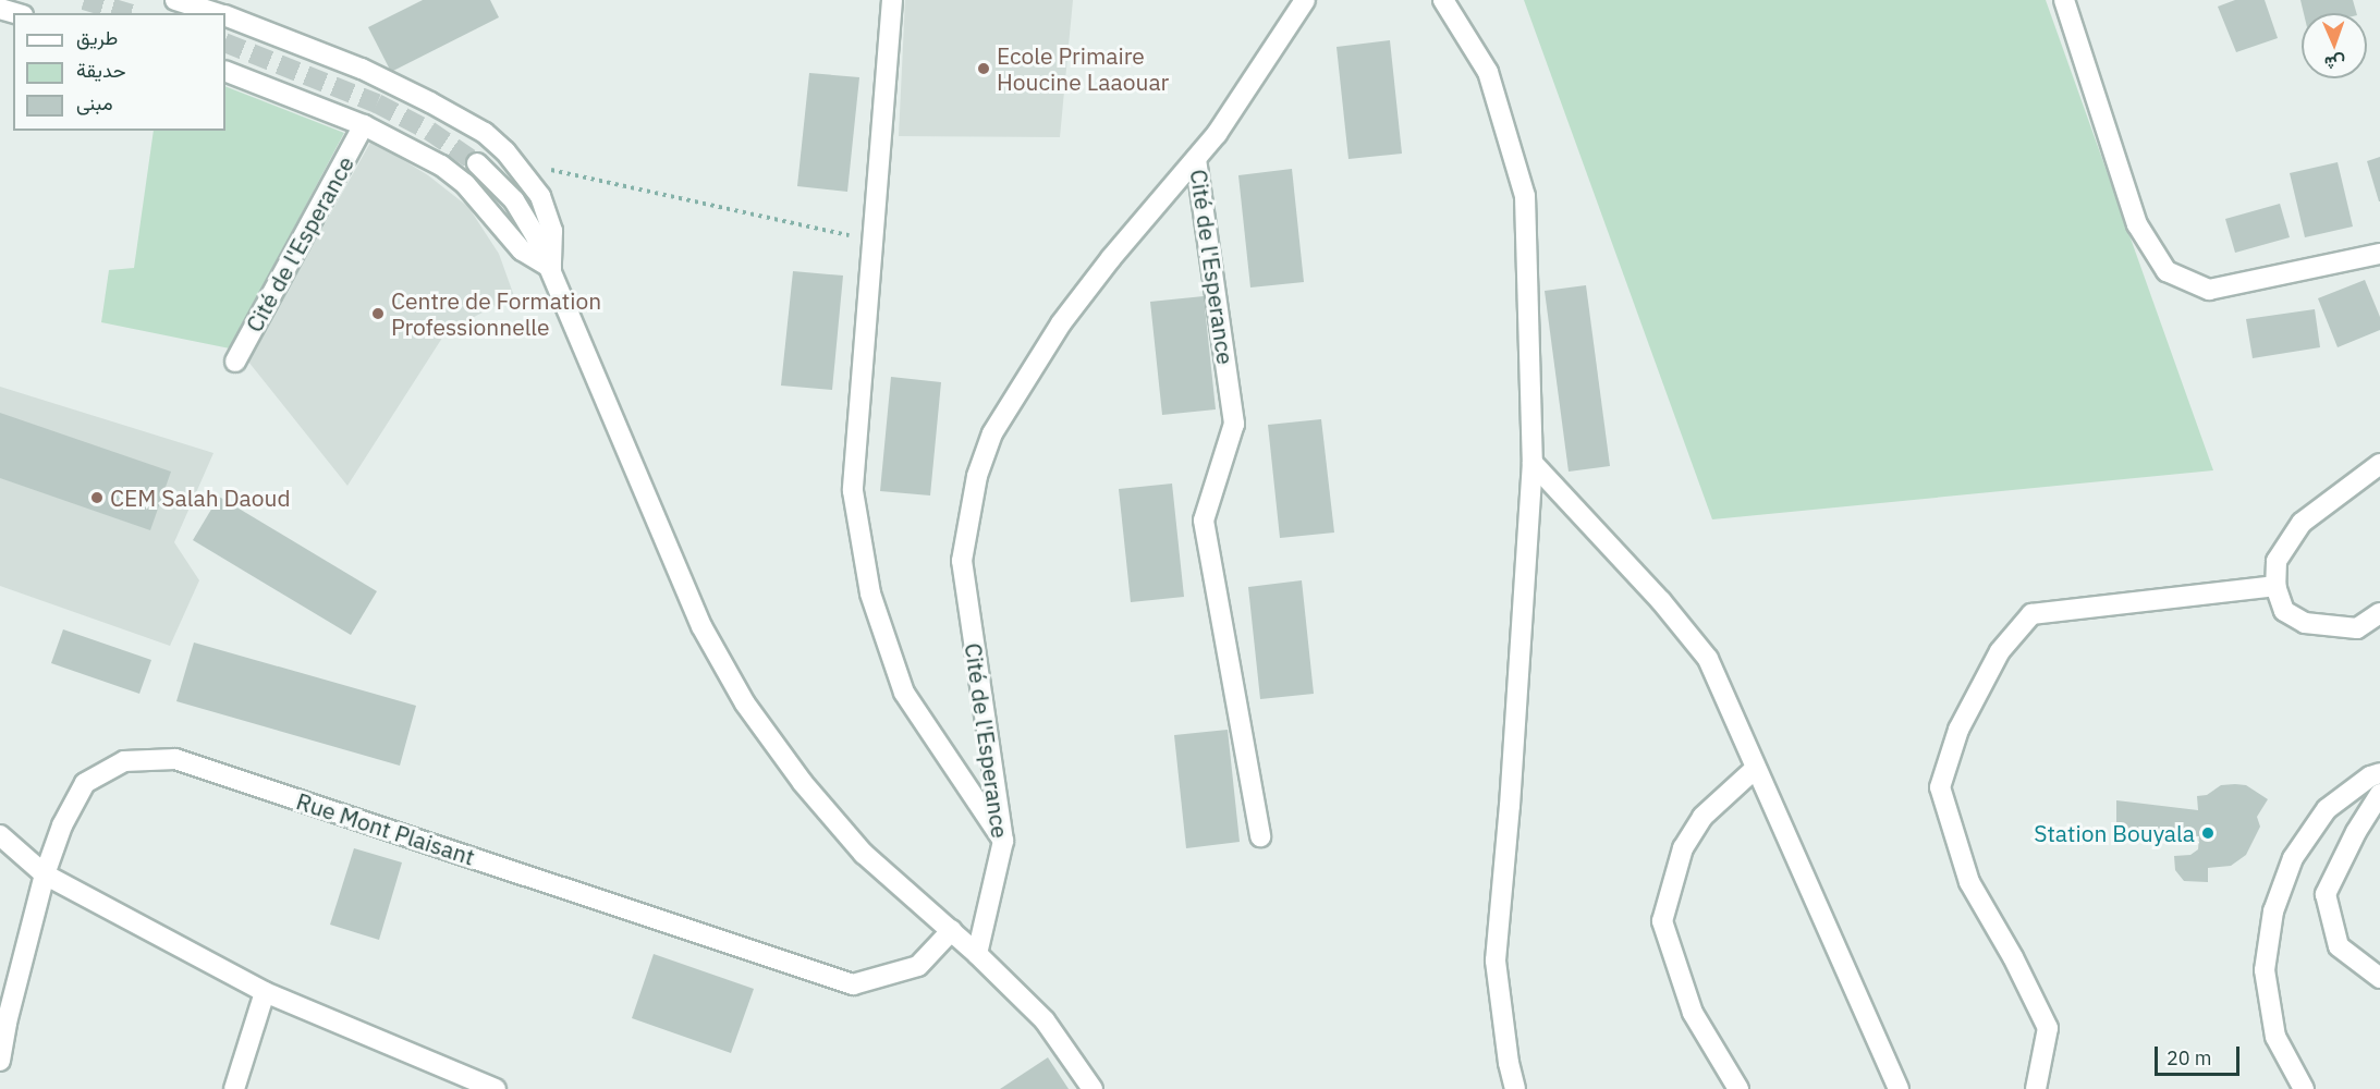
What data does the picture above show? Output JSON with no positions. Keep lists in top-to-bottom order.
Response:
{
  "streets": {
    "street": ["Cité de l'Esperance", "Rue Mont Plaisant"]
  },
  "places": [
    "Ecole Primaire Houcine Laaouar",
    "Centre de Formation Professionnelle",
    "CEM Salah Daoud",
    "Station Bouyala"
  ],
  "legend": ["طريق", "حديقة", "مبنى"],
  "scale_bar": "20 m",
  "north": "bottom"
}
